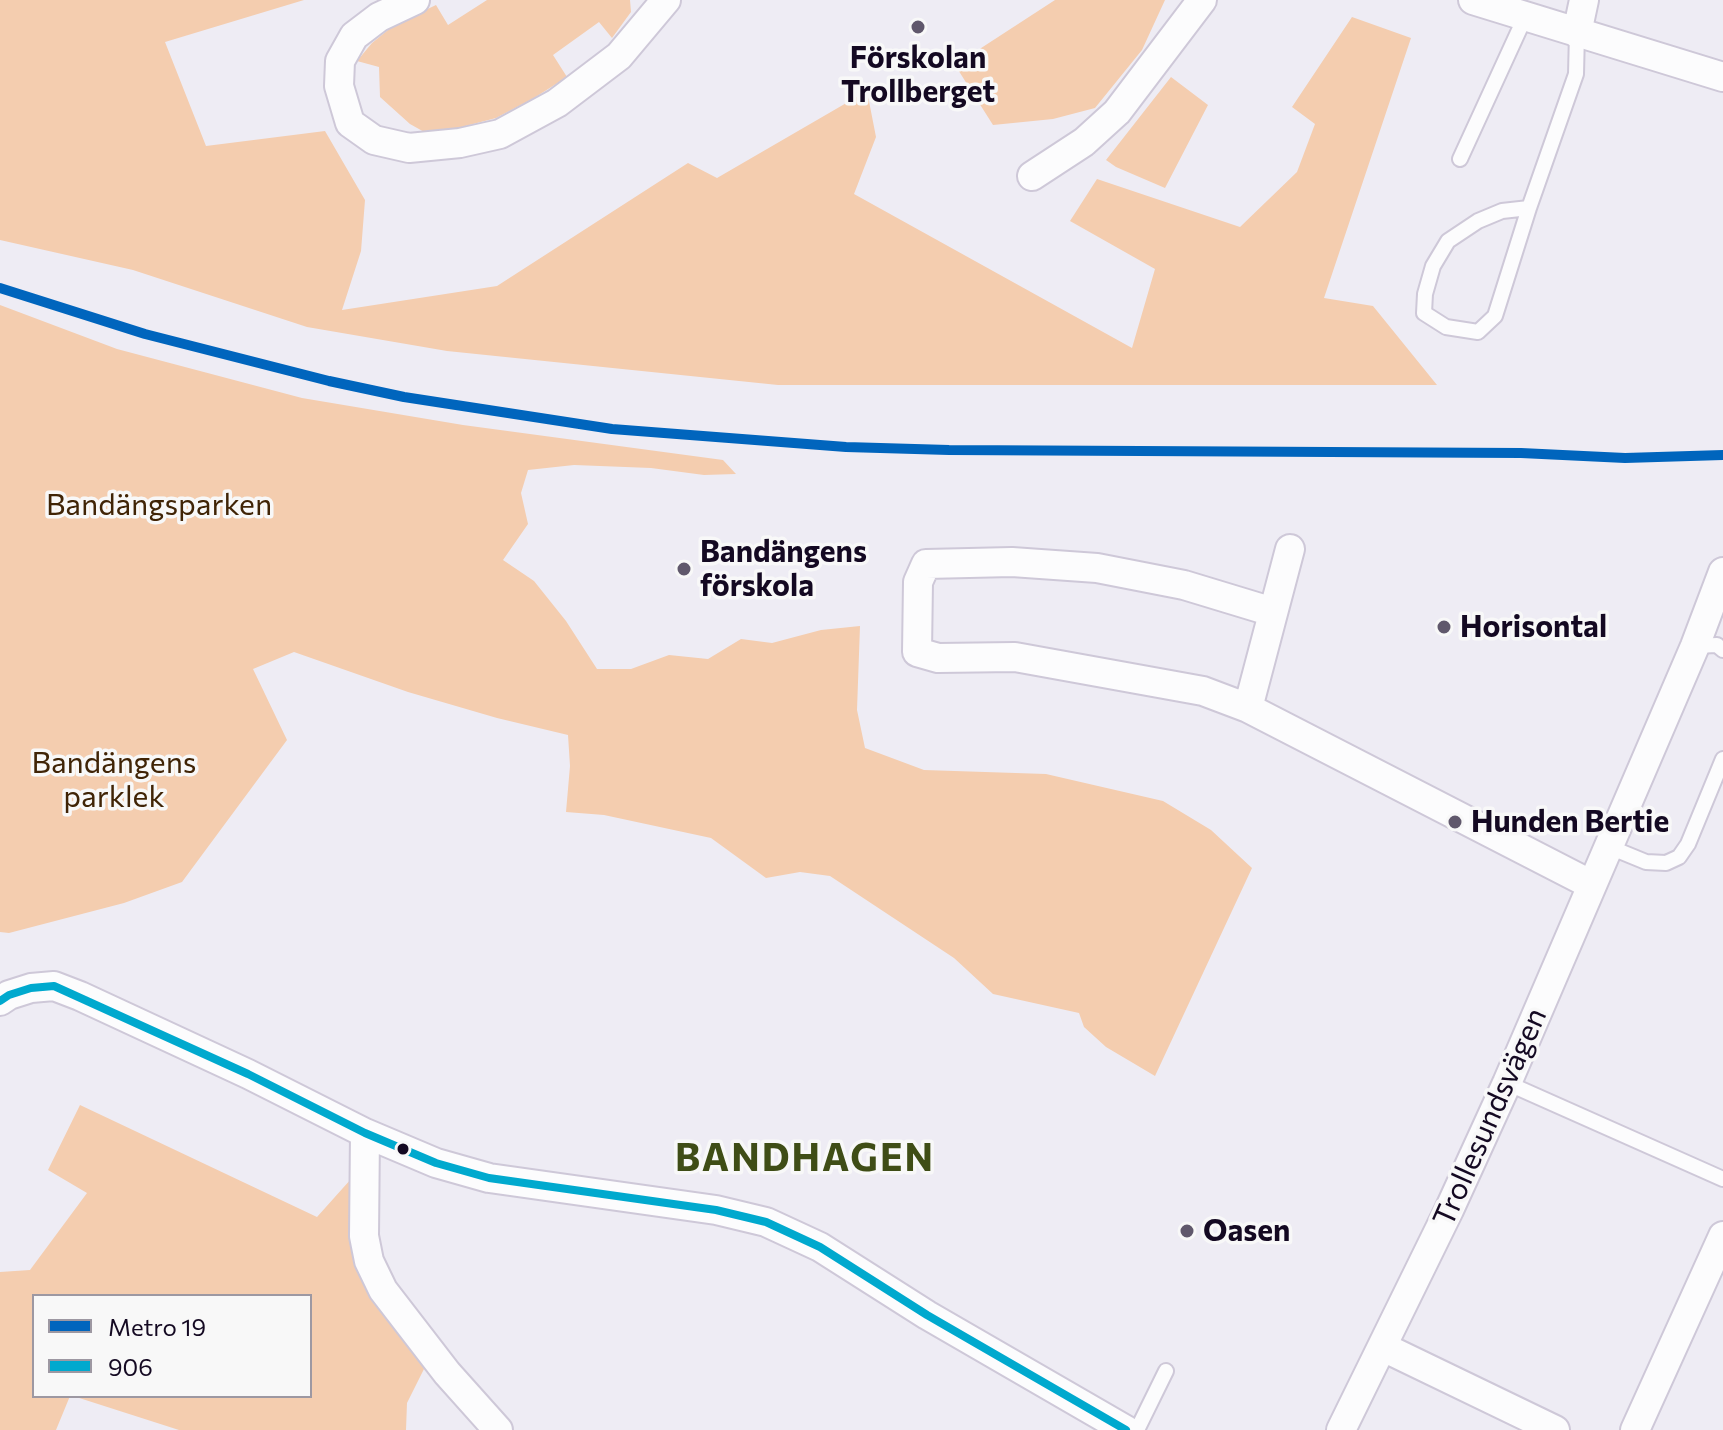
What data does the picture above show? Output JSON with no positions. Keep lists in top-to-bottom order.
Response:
{
  "streets": {
    "street": ["Trollesundsvägen"]
  },
  "districts": ["BANDHAGEN"],
  "parks": ["Bandängsparken", "Bandängens parklek"],
  "places": [
    "Förskolan Trollberget",
    "Bandängens förskola",
    "Horisontal",
    "Hunden Bertie",
    "Oasen"
  ],
  "lines": ["metro line 19", "transit line 906"],
  "legend": ["Metro 19", "906"]
}
